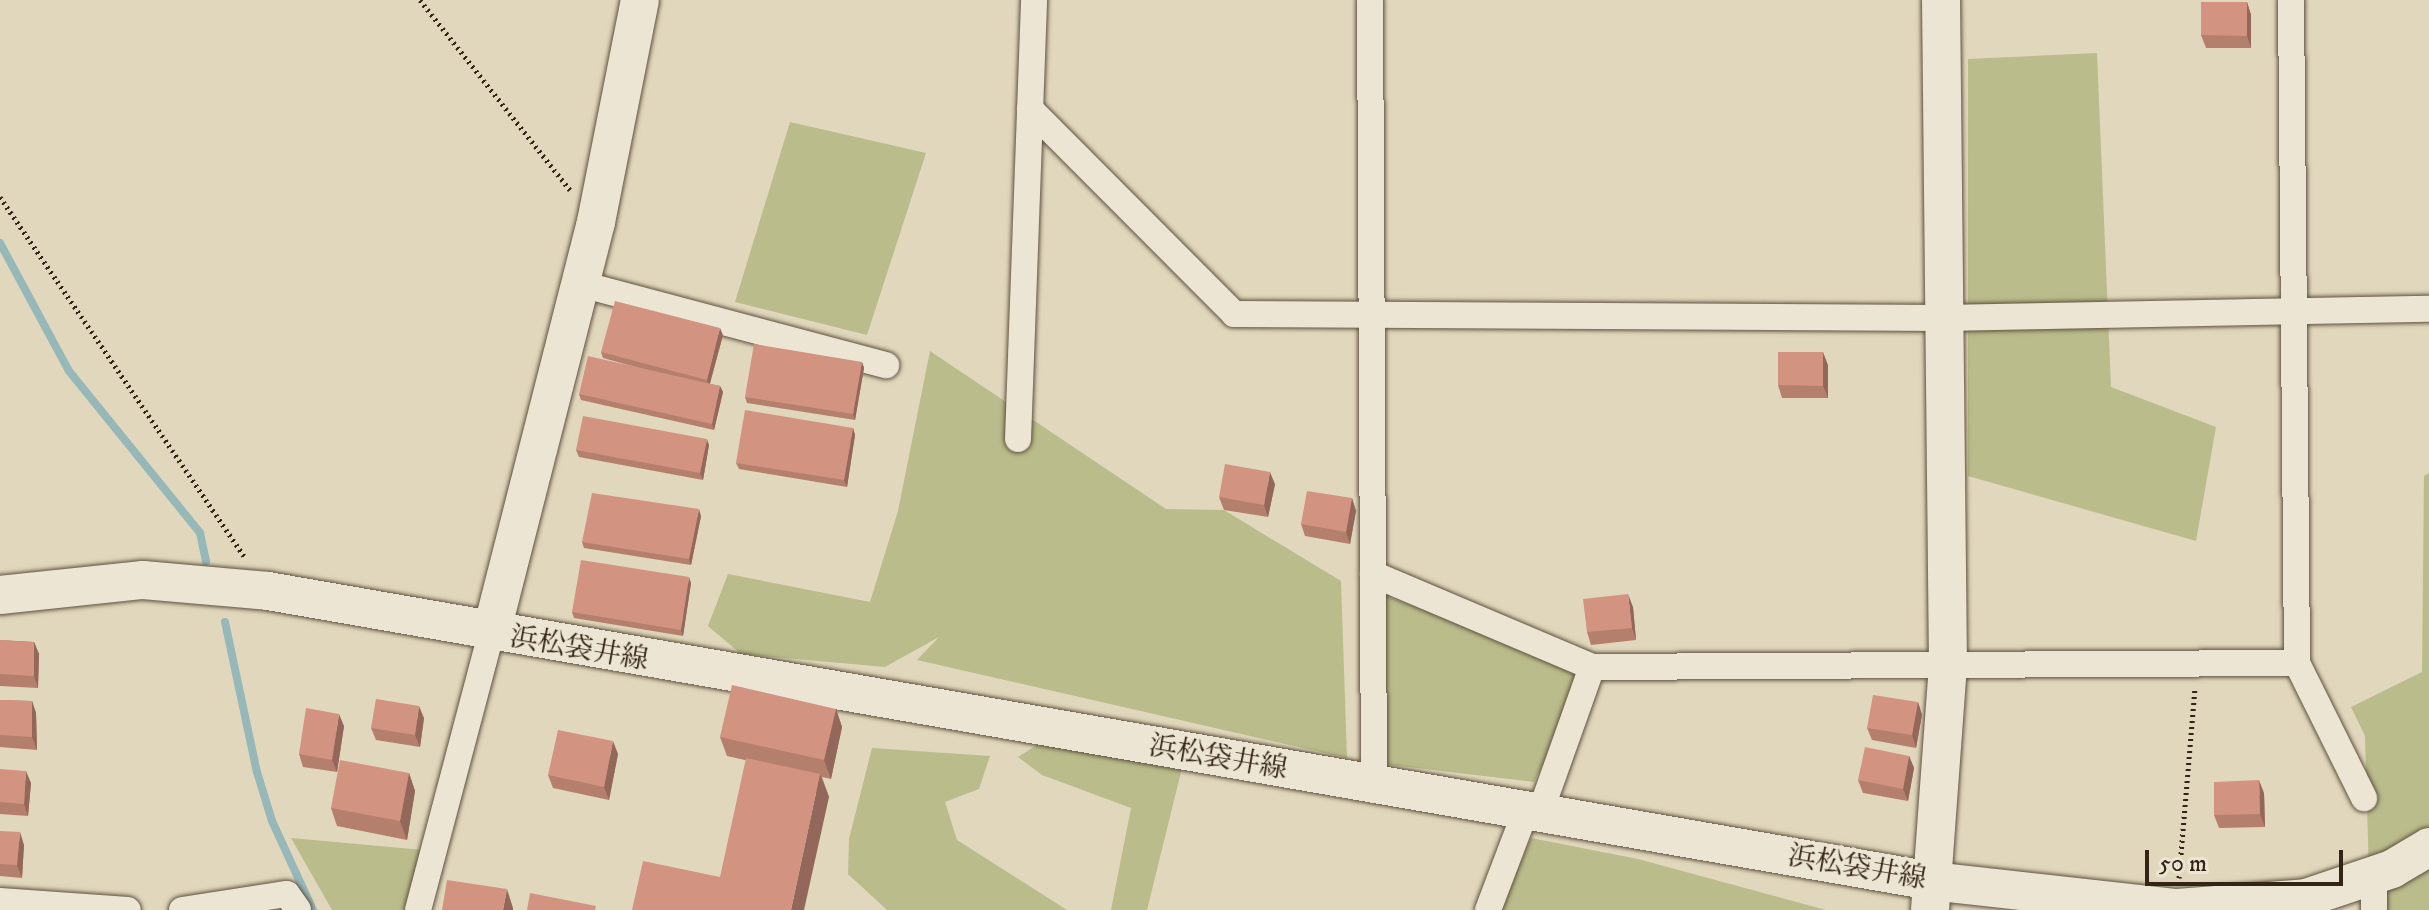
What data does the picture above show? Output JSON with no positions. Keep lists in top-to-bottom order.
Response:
{
  "streets": {
    "main road": ["浜松袋井線"]
  },
  "scale_bar": "50 m"
}
